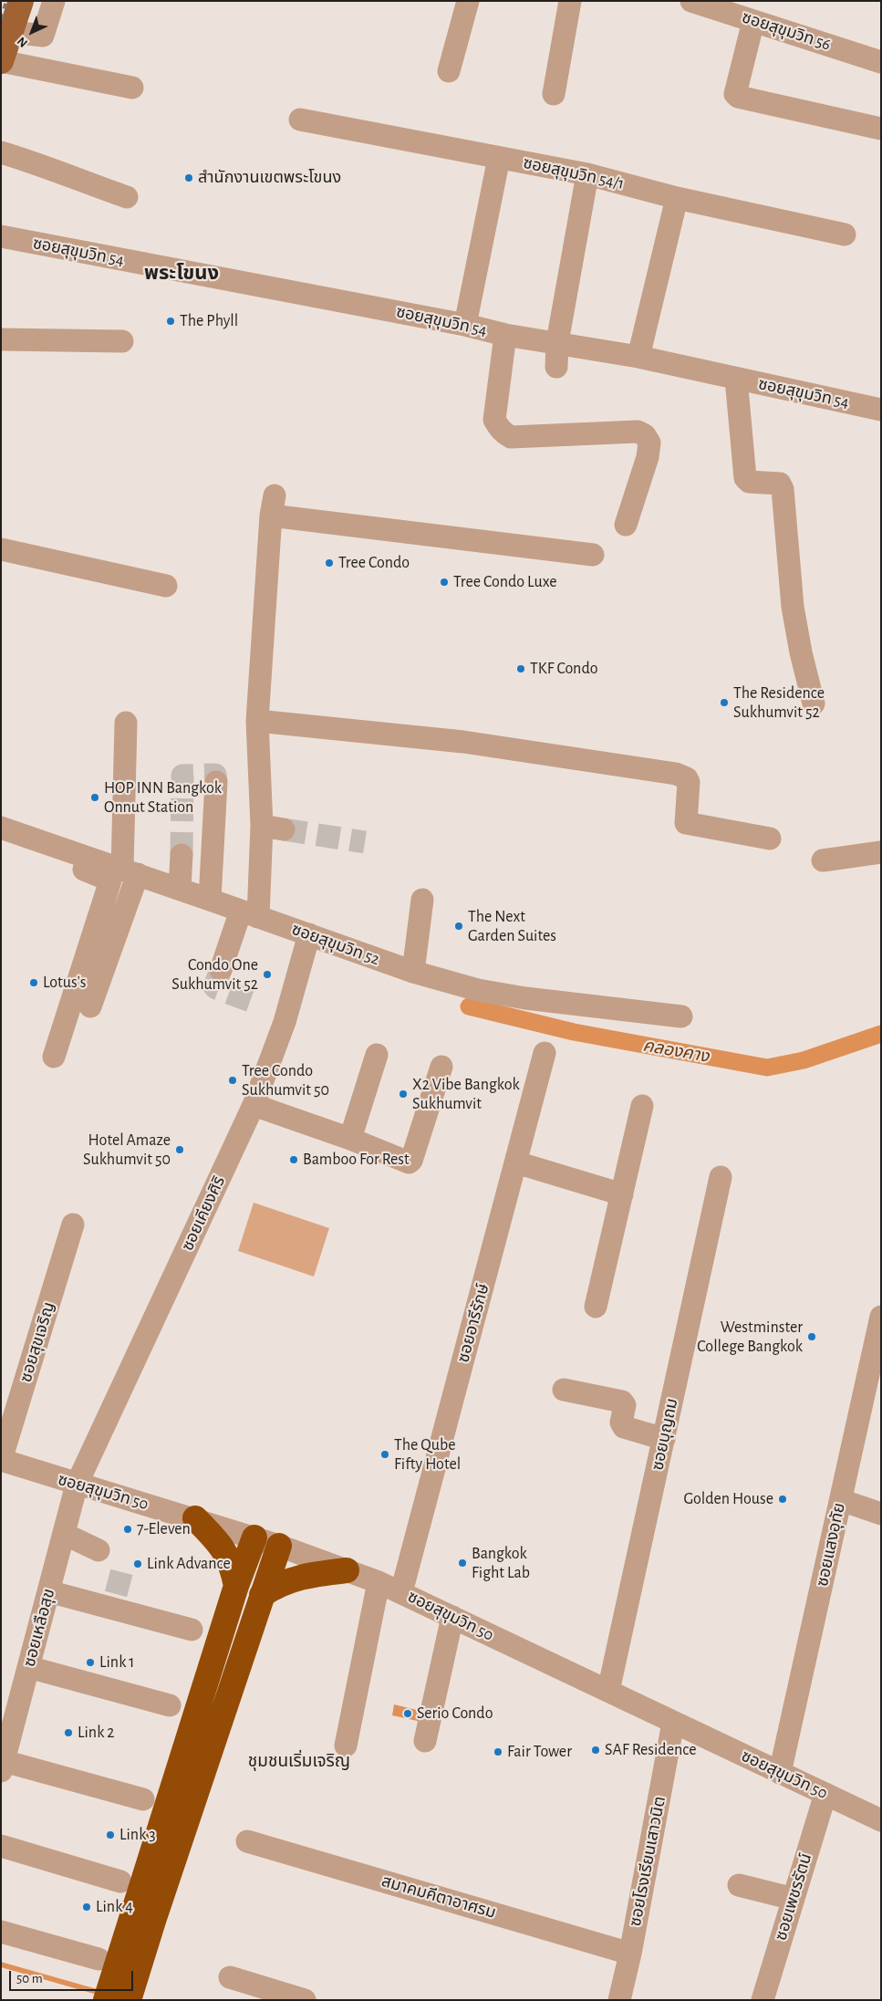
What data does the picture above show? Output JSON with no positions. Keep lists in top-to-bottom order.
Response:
{
  "streets": {
    "street": [
      "ซอยสุขุมวิท 56",
      "ซอยสุขุมวิท 54/1",
      "ซอยสุขุมวิท 54",
      "ซอยสุขุมวิท 52",
      "ซอยเคียงศิริ",
      "ซอยอารีรักษ์",
      "ซอยสุขเจริญ",
      "ซอยบุญถม",
      "ซอยสุขุมวิท 50",
      "ซอยแสงอุทัย",
      "ซอยเหลือสุข",
      "ซอยโรงเรียนเสาวนิต",
      "สมาคมคีตาอาศรม",
      "ซอยเพชรรัตน์"
    ]
  },
  "crossings": [
    ["ซอยสุขุมวิท 52", "ซอยเคียงศิริ"],
    ["ซอยเคียงศิริ", "ซอยสุขุมวิท 50"],
    ["ซอยเคียงศิริ", "ซอยเหลือสุข"],
    ["ซอยอารีรักษ์", "ซอยสุขุมวิท 50"],
    ["ซอยสุขเจริญ", "ซอยสุขุมวิท 50"],
    ["ซอยบุญถม", "ซอยสุขุมวิท 50"],
    ["ซอยสุขุมวิท 50", "ซอยแสงอุทัย"],
    ["ซอยสุขุมวิท 50", "ซอยเหลือสุข"],
    ["ซอยสุขุมวิท 50", "ซอยโรงเรียนเสาวนิต"],
    ["ซอยสุขุมวิท 50", "ซอยเพชรรัตน์"],
    ["ซอยโรงเรียนเสาวนิต", "สมาคมคีตาอาศรม"]
  ],
  "districts": ["พระโขนง", "ชุมชนเริ่มเจริญ"],
  "water": ["คลองคาง"],
  "places": [
    "สำนักงานเขตพระโขนง",
    "The Phyll",
    "Tree Condo",
    "Tree Condo Luxe",
    "TKF Condo",
    "The Residence Sukhumvit 52",
    "HOP INN Bangkok Onnut Station",
    "The Next Garden Suites",
    "Condo One Sukhumvit 52",
    "Lotus's",
    "Tree Condo Sukhumvit 50",
    "X2 Vibe Bangkok Sukhumvit",
    "Hotel Amaze Sukhumvit 50",
    "Bamboo For Rest",
    "Westminster College Bangkok",
    "The Qube Fifty Hotel",
    "Golden House",
    "7-Eleven",
    "Bangkok Fight Lab",
    "Link Advance",
    "Link 1",
    "Serio Condo",
    "Link 2",
    "SAF Residence",
    "Fair Tower",
    "Link 3",
    "Link 4"
  ],
  "scale_bar": "50 m",
  "north": "bottom left"
}
